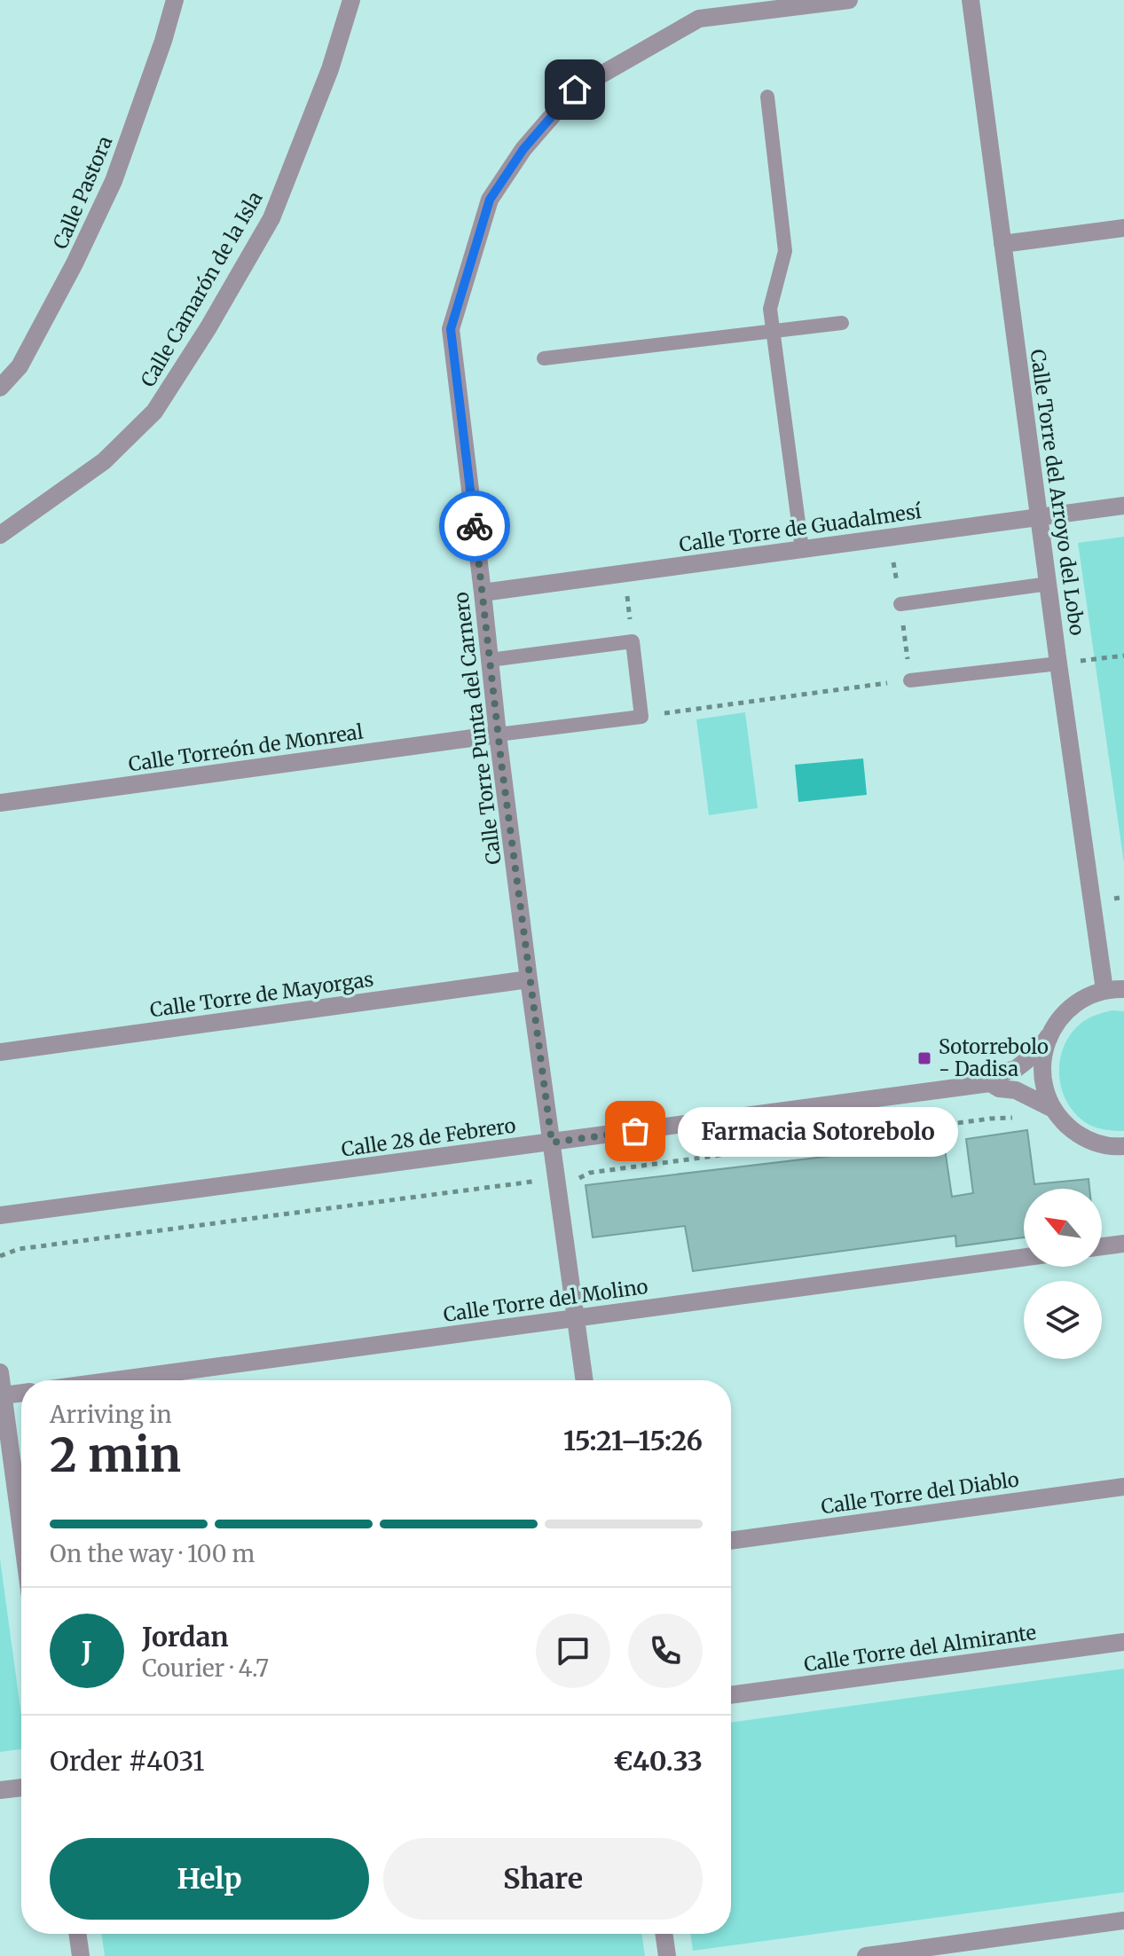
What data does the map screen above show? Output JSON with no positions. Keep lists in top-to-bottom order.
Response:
{
  "streets": {
    "street": [
      "Calle Pastora",
      "Calle Camarón de la Isla",
      "Calle Torre del Arroyo del Lobo",
      "Calle Torre de Guadalmesí",
      "Calle Torre Punta del Carnero",
      "Calle Torreón de Monreal",
      "Calle Torre de Mayorgas",
      "Calle 28 de Febrero",
      "Calle Torre del Molino",
      "Calle Torre del Diablo",
      "Calle Torre del Almirante"
    ]
  },
  "crossings": [
    ["Calle Torre del Arroyo del Lobo", "Calle Torre de Guadalmesí"],
    ["Calle Torre del Arroyo del Lobo", "Calle 28 de Febrero"],
    ["Calle Torre de Guadalmesí", "Calle Torre Punta del Carnero"],
    ["Calle Torre Punta del Carnero", "Calle Torreón de Monreal"],
    ["Calle Torre Punta del Carnero", "Calle Torre de Mayorgas"],
    ["Calle Torre Punta del Carnero", "Calle 28 de Febrero"],
    ["Calle Torre Punta del Carnero", "Calle Torre del Molino"]
  ],
  "places": {
    "transit": ["Sotorrebolo - Dadisa"],
    "other": ["Farmacia Sotorebolo"]
  },
  "north": "top left",
  "page": {
    "bubble": "Farmacia Sotorebolo",
    "heading": ["2 min", "Arriving in", "15:21–15:26"],
    "panel": [
      "Jordan",
      "Courier · 4.7",
      "Order #4031",
      "€40.33"
    ],
    "bar": "On the way · 100 m",
    "round": "J",
    "buttons": ["Help", "Share"]
  }
}
